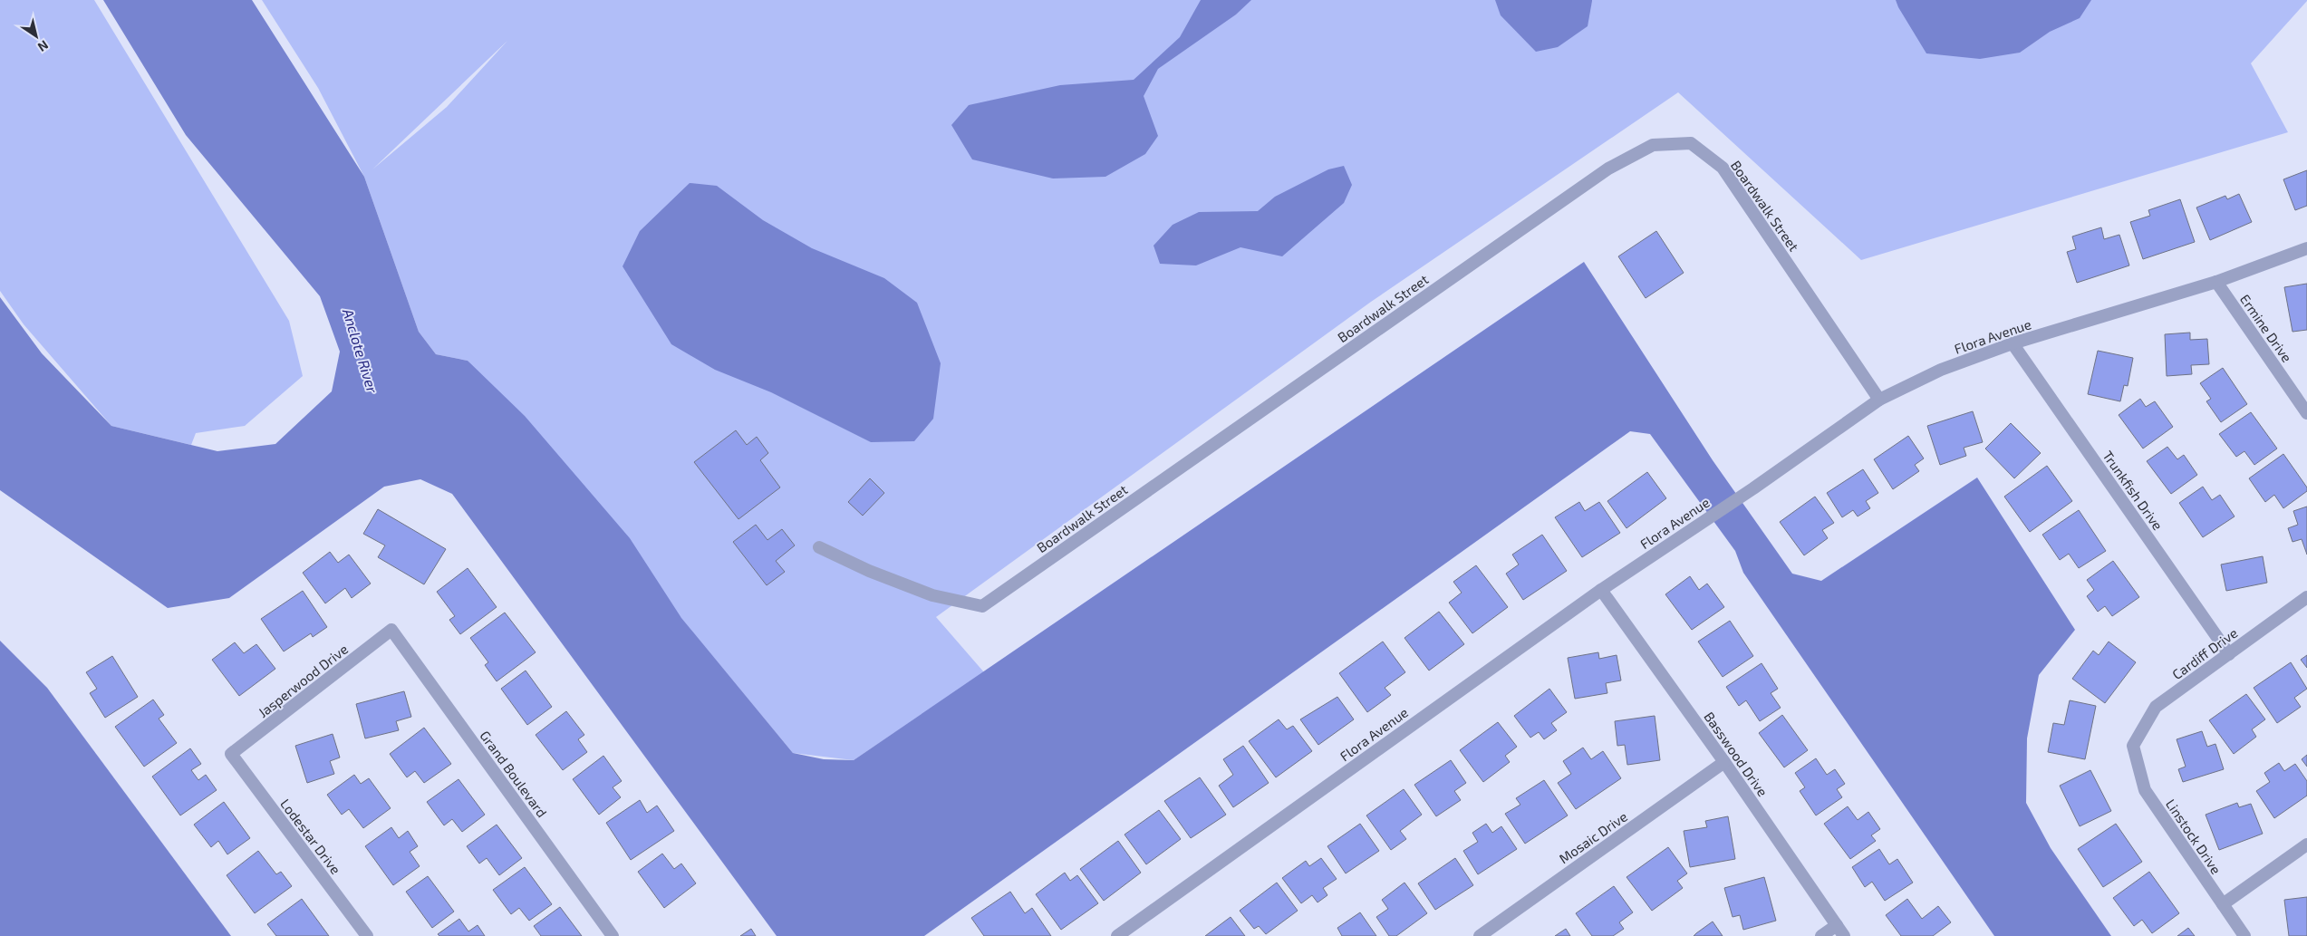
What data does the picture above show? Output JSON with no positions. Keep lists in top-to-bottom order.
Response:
{
  "streets": {
    "street": [
      "Boardwalk Street",
      "Ermine Drive",
      "Flora Avenue",
      "Trunkfish Drive",
      "Cardiff Drive",
      "Jasperwood Drive",
      "Basswood Drive",
      "Grand Boulevard",
      "Lodestar Drive",
      "Linstock Drive",
      "Mosaic Drive"
    ]
  },
  "crossings": [
    ["Boardwalk Street", "Flora Avenue"],
    ["Ermine Drive", "Flora Avenue"],
    ["Flora Avenue", "Trunkfish Drive"],
    ["Flora Avenue", "Basswood Drive"],
    ["Trunkfish Drive", "Cardiff Drive"],
    ["Cardiff Drive", "Linstock Drive"],
    ["Jasperwood Drive", "Grand Boulevard"],
    ["Jasperwood Drive", "Lodestar Drive"],
    ["Basswood Drive", "Mosaic Drive"]
  ],
  "water": ["Anclote River"],
  "north": "bottom right"
}
